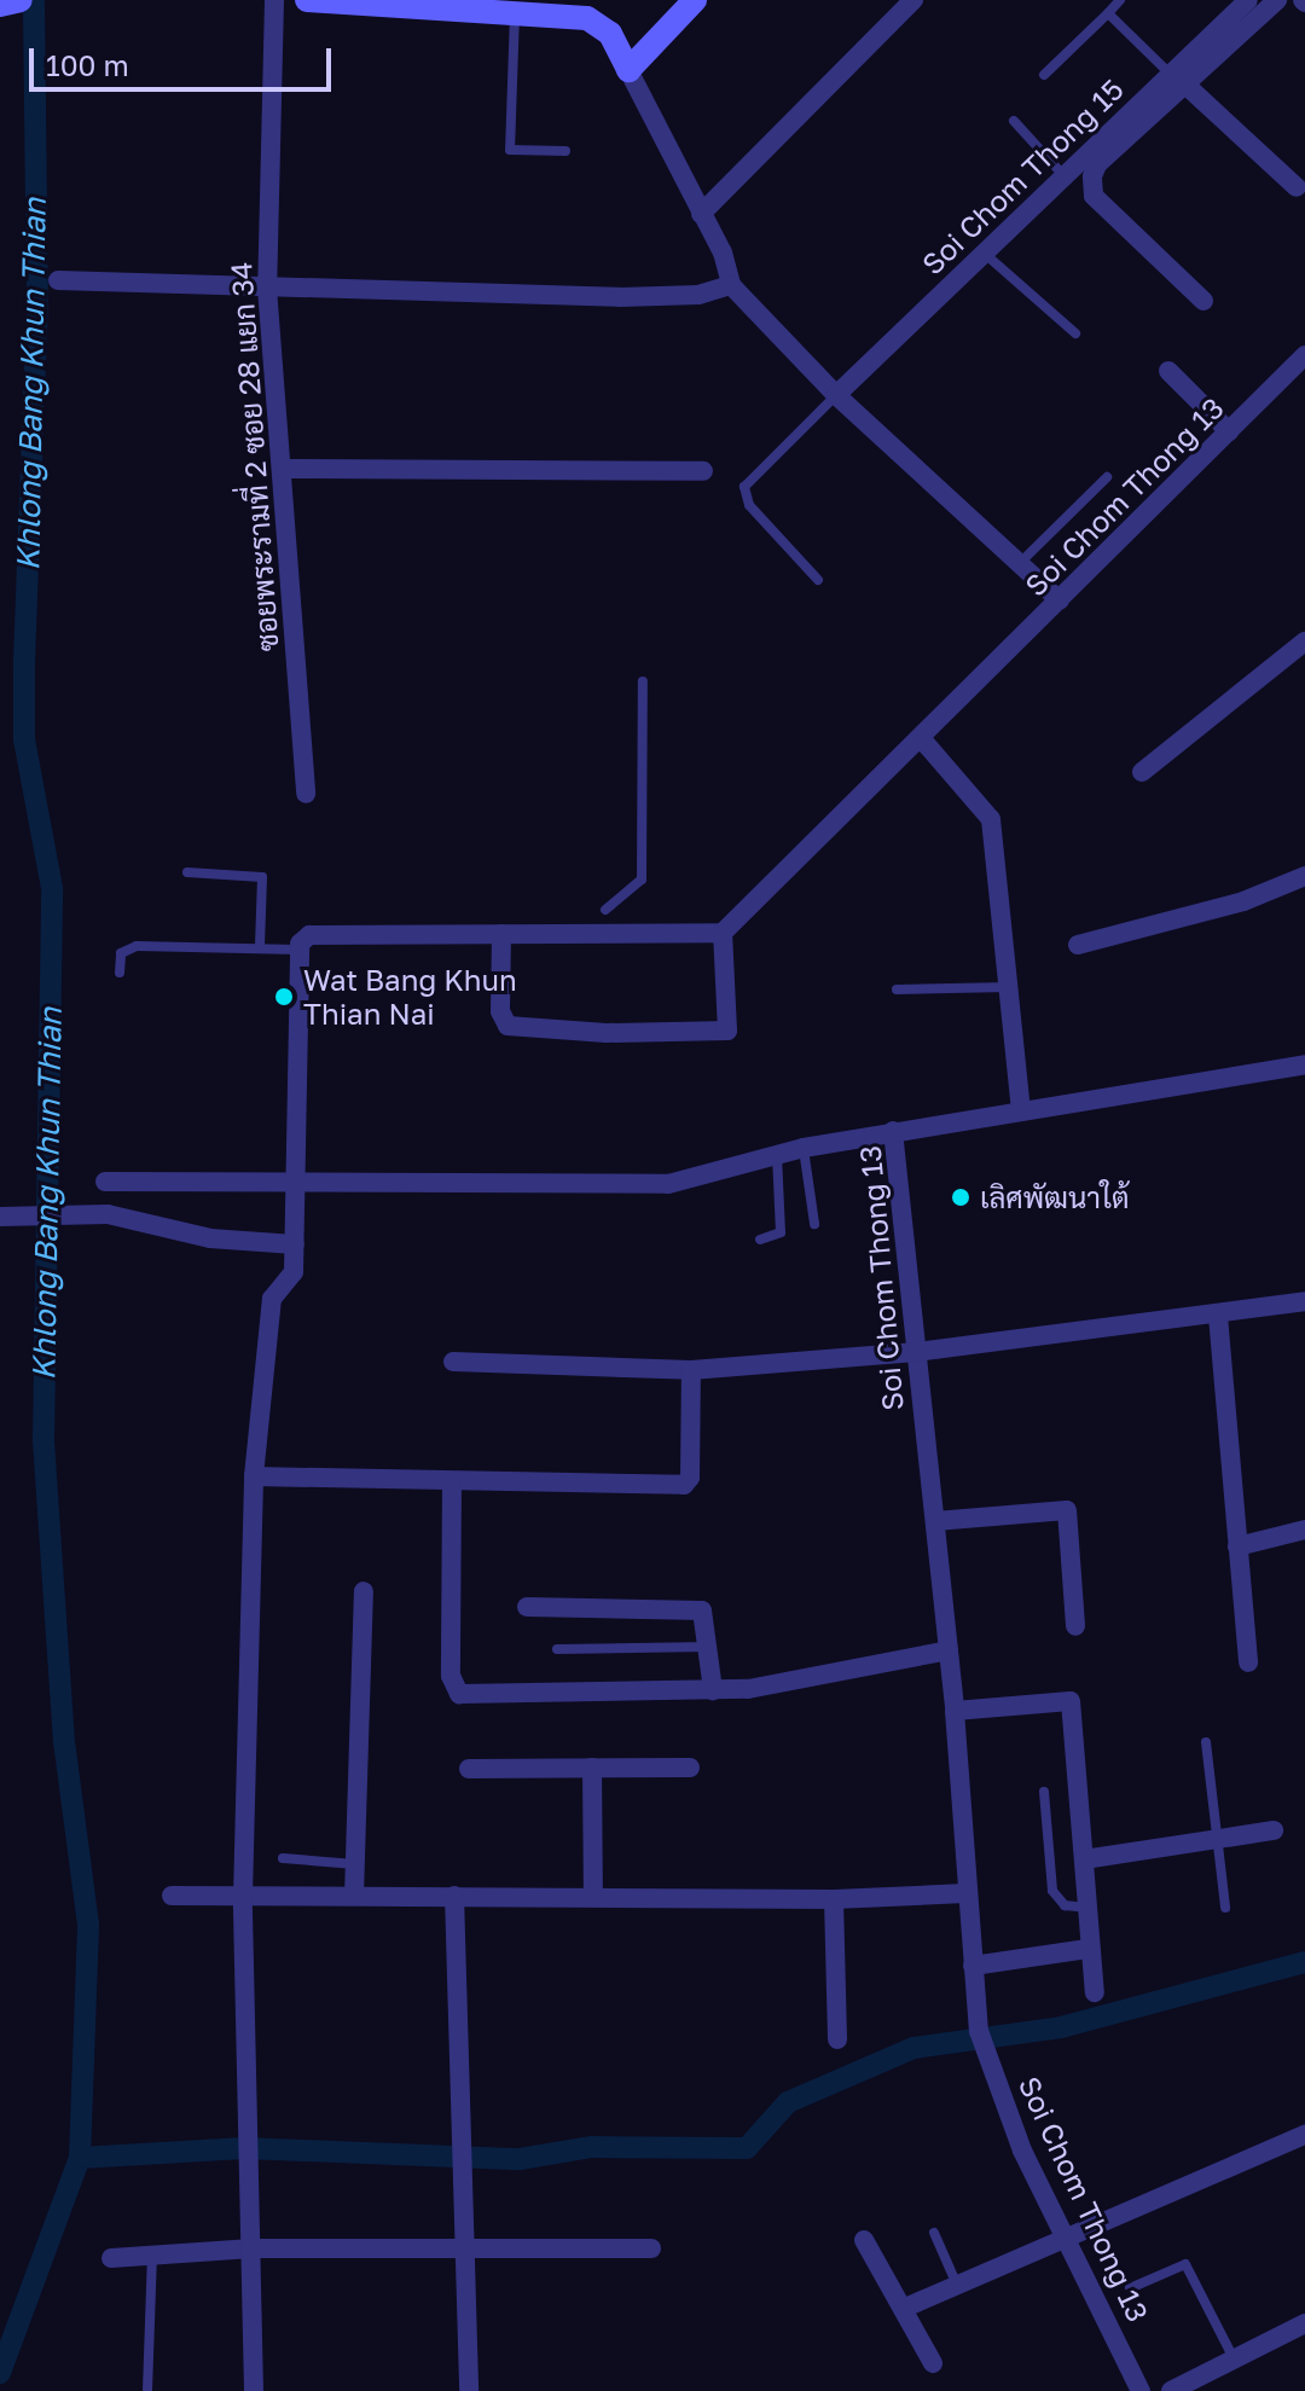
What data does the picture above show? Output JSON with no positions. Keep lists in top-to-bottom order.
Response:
{
  "streets": {
    "street": ["Soi Chom Thong 15", "ซอยพระรามที่ 2 ซอย 28 แยก 34", "Soi Chom Thong 13"]
  },
  "water": ["Khlong Bang Khun Thian"],
  "places": ["Wat Bang Khun Thian Nai", "เลิศพัฒนาใต้"],
  "scale_bar": "100 m"
}
